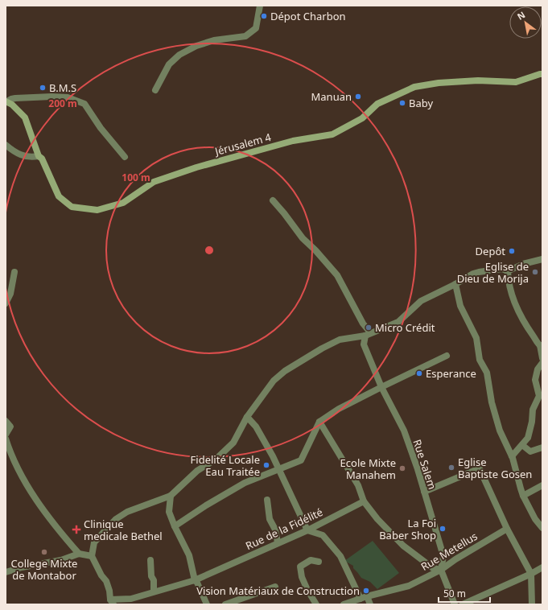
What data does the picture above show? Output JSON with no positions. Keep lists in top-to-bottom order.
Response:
{
  "streets": {
    "street": [
      "Jérusalem 4",
      "Rue Salem",
      "Rue de la Fidélité",
      "Rue Metellus"
    ]
  },
  "crossings": [
    ["Rue Salem", "Rue Metellus"]
  ],
  "places": {
    "other": [
      "Dépot Charbon",
      "B.M.S",
      "Manuan",
      "Baby",
      "Depôt",
      "Eglise de Dieu de Morija",
      "Micro Crédit",
      "Esperance",
      "Fidelité Locale Eau Traitée",
      "Eglise Baptiste Gosen",
      "Ecole Mixte Manahem",
      "La Foi Baber Shop",
      "College Mixte de Montabor",
      "Vision Matériaux de Construction"
    ],
    "health": ["Clinique medicale Bethel"]
  },
  "scale_bar": "50 m",
  "north": "top left",
  "rings": ["200 m", "100 m"]
}
